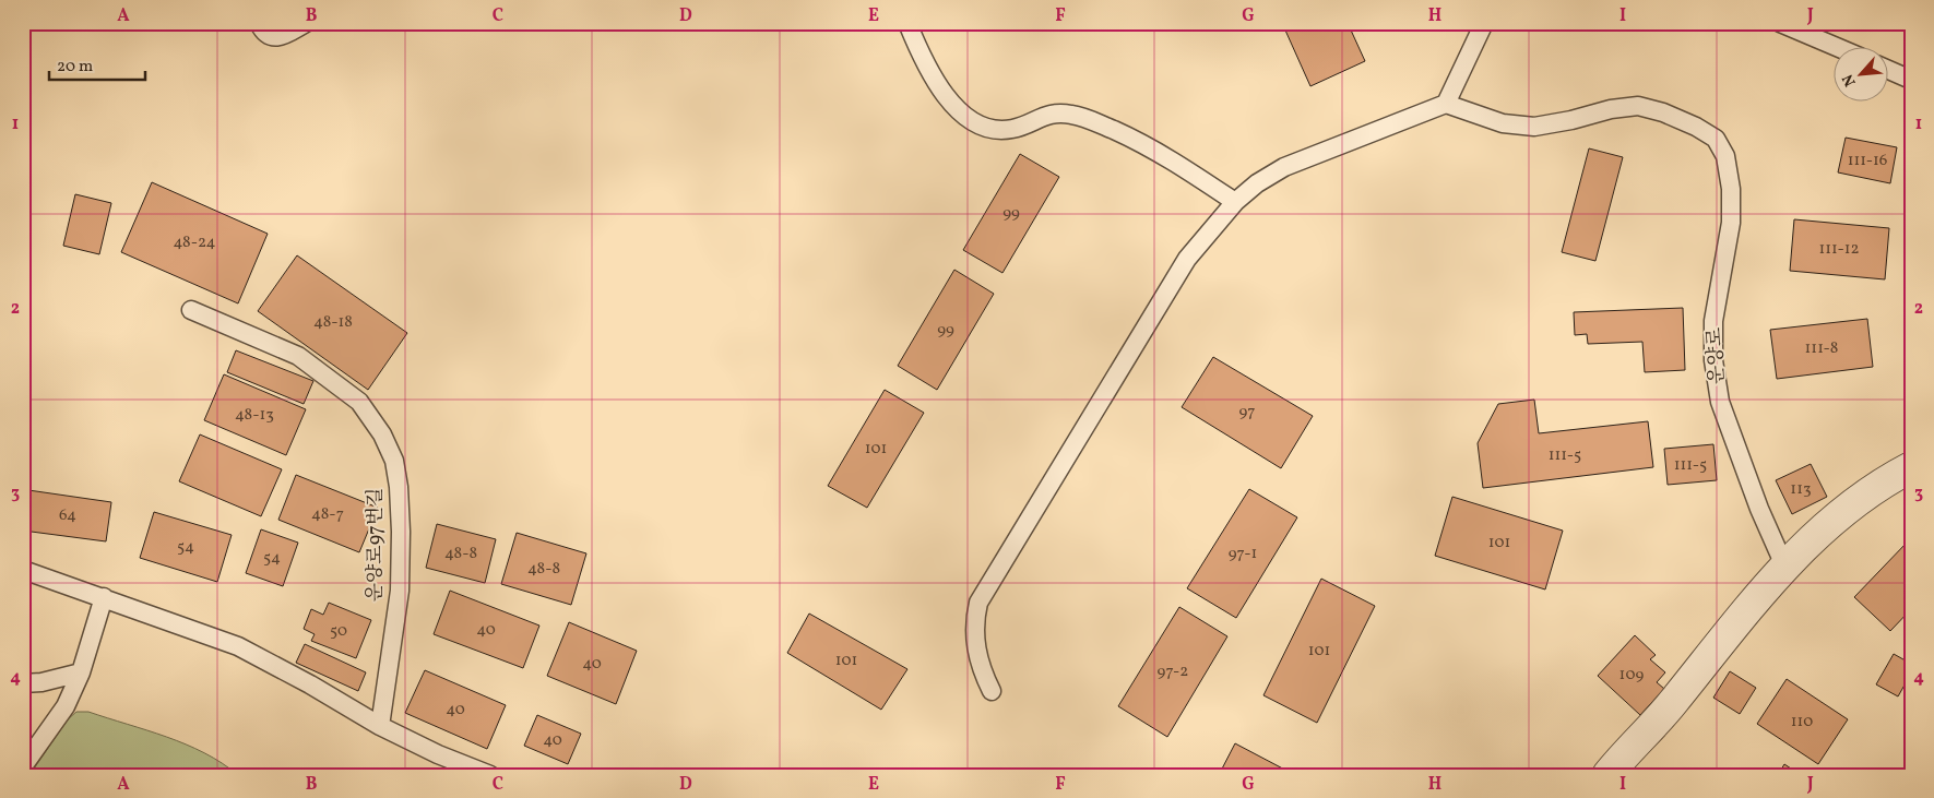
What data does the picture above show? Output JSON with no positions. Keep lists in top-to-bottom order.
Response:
{
  "streets": {
    "lane": ["운양로", "운양로97번길"]
  },
  "house_numbers": [
    "111-16",
    "99",
    "48-24",
    "111-12",
    "48-18",
    "99",
    "111-8",
    "97",
    "48-13",
    "101",
    "111-5",
    "111-5",
    "113",
    "48-7",
    "64",
    "101",
    "54",
    "48-8",
    "97-1",
    "54",
    "48-8",
    "40",
    "50",
    "101",
    "101",
    "40",
    "97-2",
    "109",
    "40",
    "110",
    "40"
  ],
  "scale_bar": "20 m",
  "north": "bottom left",
  "grid": {
    "columns": [
      "A",
      "B",
      "C",
      "D",
      "E",
      "F",
      "G",
      "H",
      "I",
      "J"
    ],
    "rows": [
      "1",
      "2",
      "3",
      "4"
    ]
  }
}
